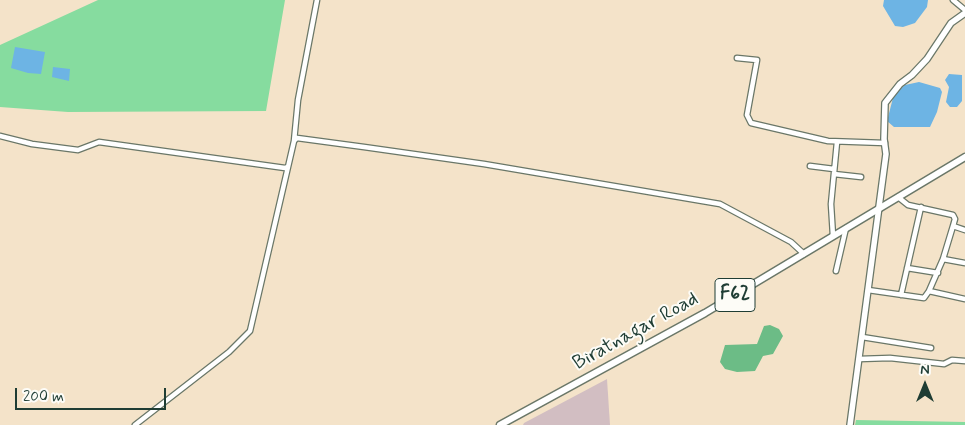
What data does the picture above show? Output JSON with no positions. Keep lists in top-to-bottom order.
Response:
{
  "streets": {
    "main road": ["F62", "Biratnagar Road"]
  },
  "scale_bar": "200 m",
  "north": "top"
}
